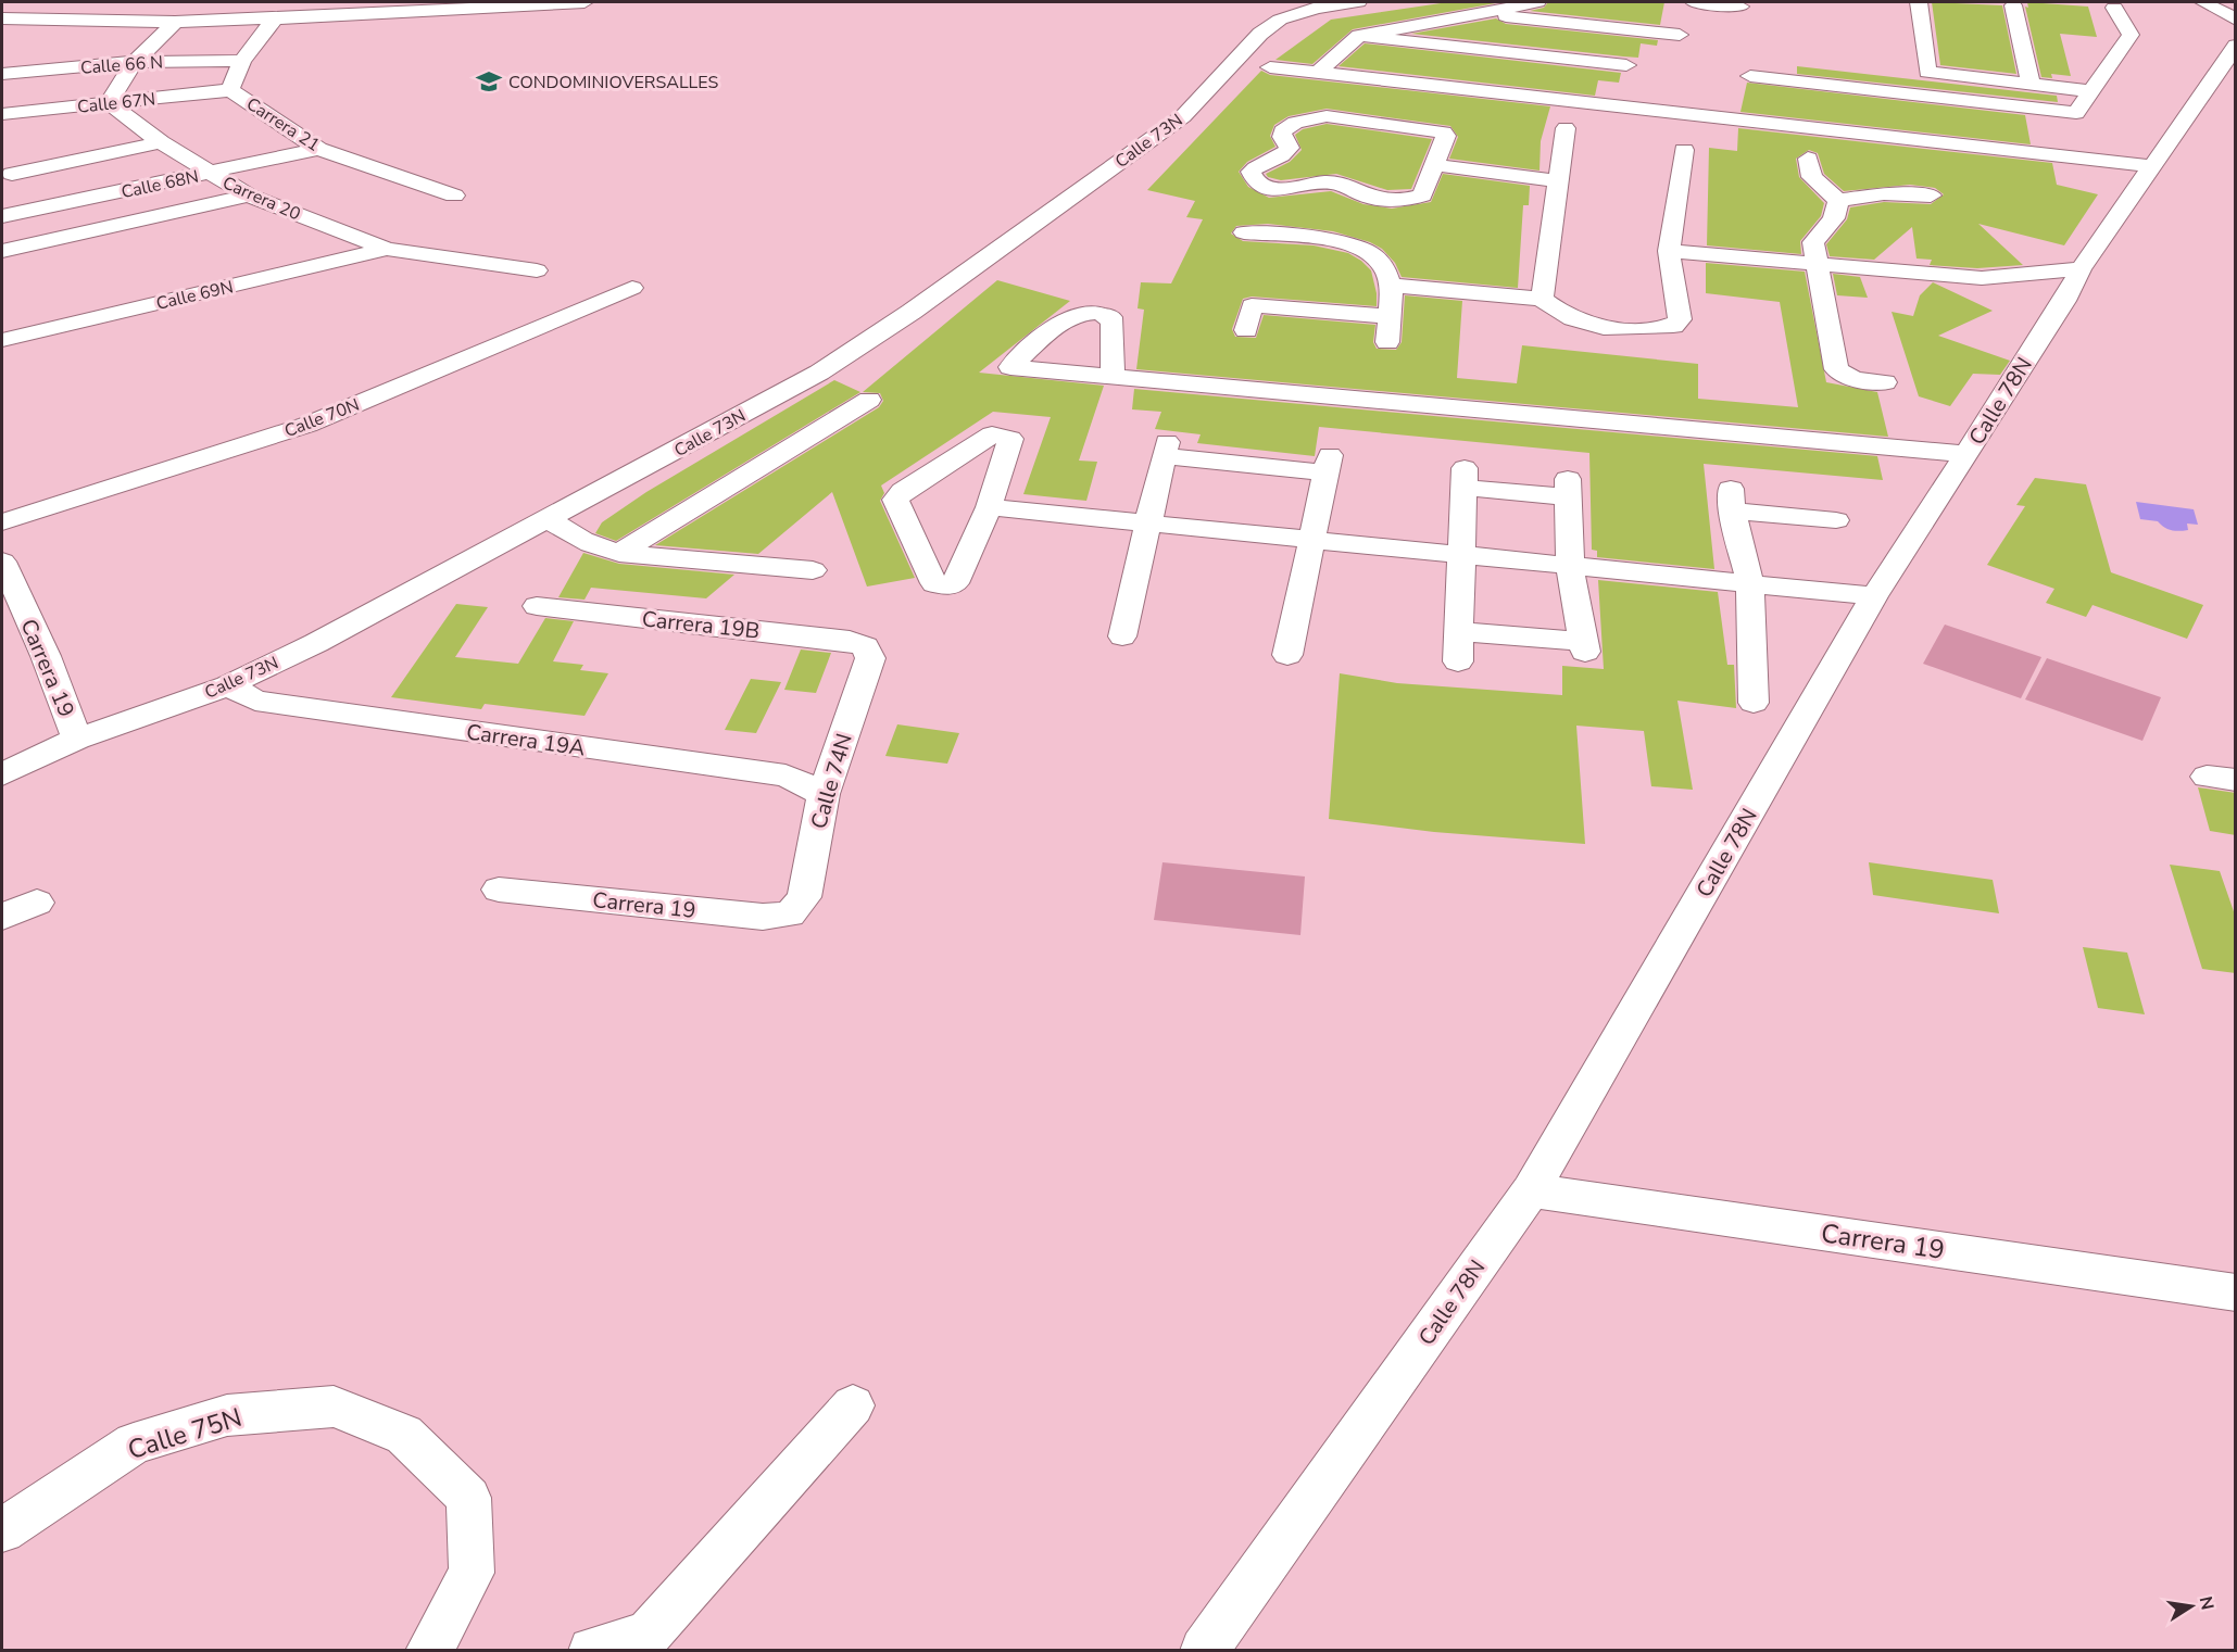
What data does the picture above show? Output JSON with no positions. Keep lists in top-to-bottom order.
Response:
{
  "streets": {
    "street": [
      "Calle 66 N",
      "Calle 67N",
      "Carrera 21",
      "Calle 73N",
      "Calle 68N",
      "Carrera 20",
      "Calle 69N",
      "Calle 78N",
      "Calle 70N",
      "Carrera 19B",
      "Carrera 19",
      "Carrera 19A",
      "Calle 74N",
      "Calle 75N"
    ]
  },
  "crossings": [
    ["Calle 66 N", "Carrera 21"],
    ["Calle 67N", "Carrera 21"],
    ["Calle 67N", "Carrera 20"],
    ["Carrera 21", "Calle 68N"],
    ["Calle 73N", "Carrera 19"],
    ["Calle 73N", "Carrera 19A"],
    ["Calle 68N", "Carrera 20"],
    ["Carrera 20", "Calle 69N"],
    ["Calle 78N", "Carrera 19"],
    ["Carrera 19B", "Calle 74N"],
    ["Carrera 19", "Calle 74N"],
    ["Carrera 19A", "Calle 74N"]
  ],
  "places": {
    "school or university": ["CONDOMINIOVERSALLES"]
  },
  "north": "right"
}
